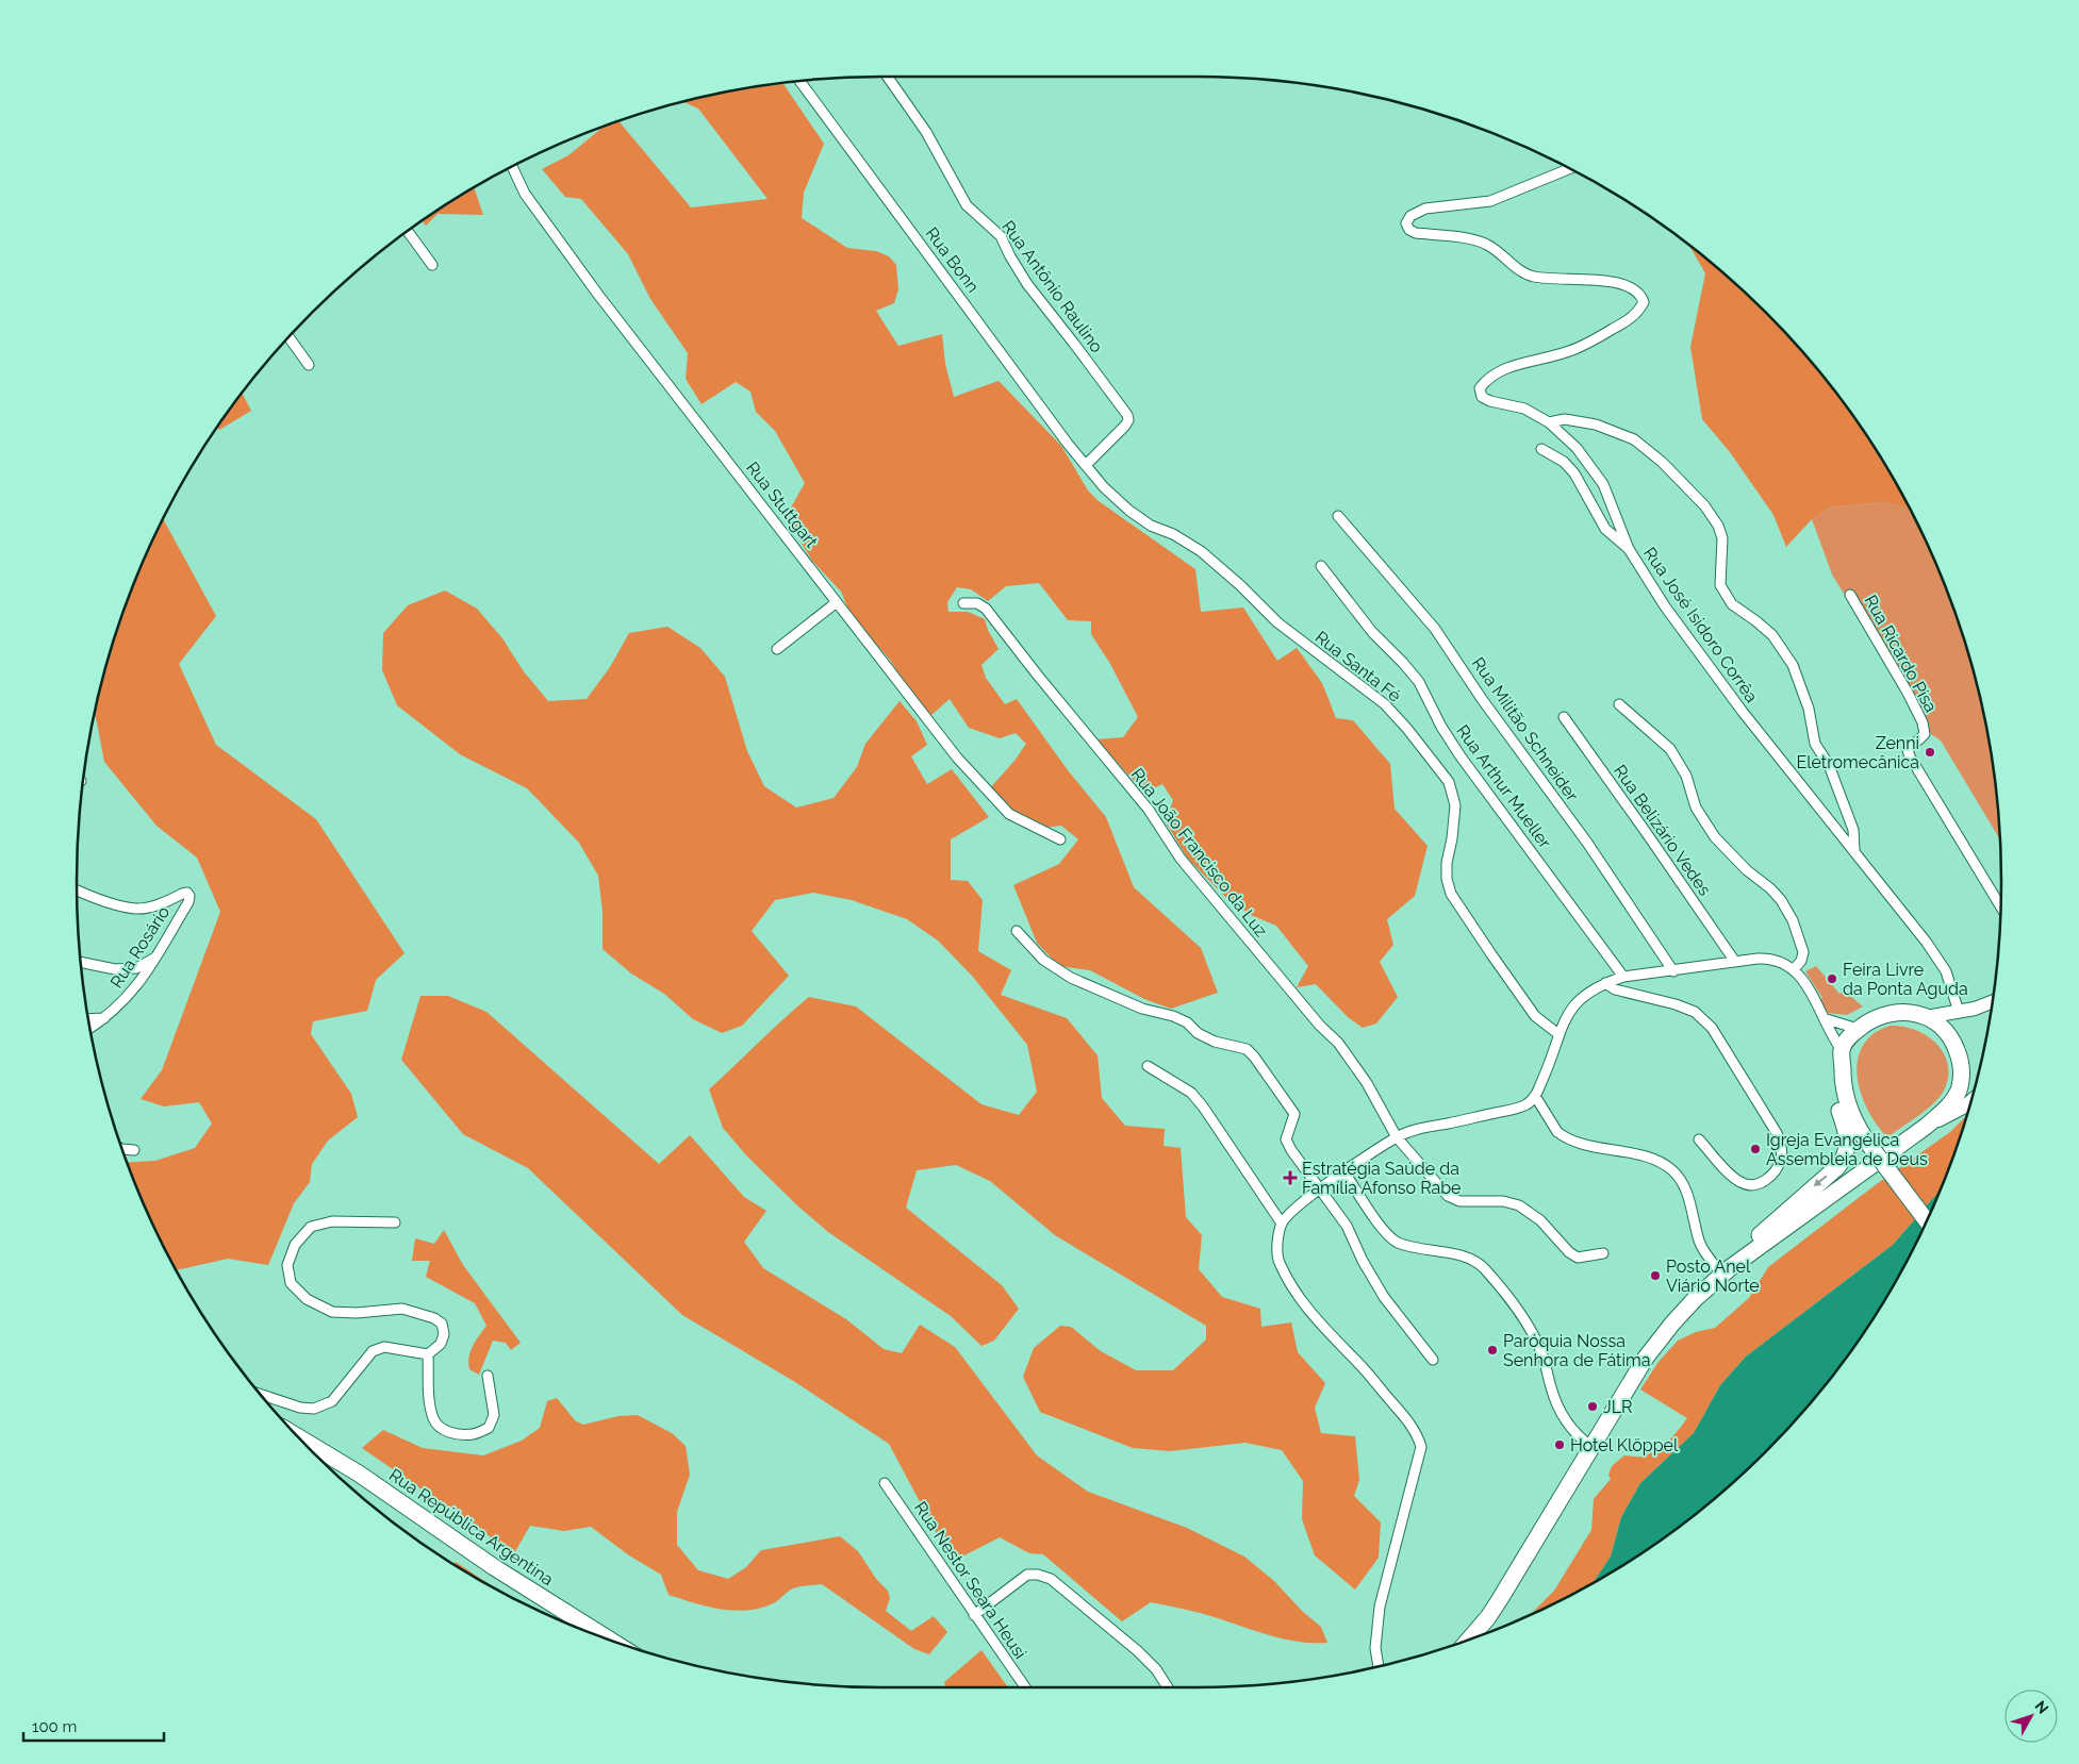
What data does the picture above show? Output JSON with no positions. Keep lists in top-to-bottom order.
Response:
{
  "streets": {
    "main road": ["Rua República Argentina"],
    "street": [
      "Rua Bonn",
      "Rua Antônio Raulino",
      "Rua Stuttgart",
      "Rua José Isidoro Corrêa",
      "Rua Ricardo Pisa",
      "Rua Santa Fé",
      "Rua Militão Schneider",
      "Rua Arthur Mueller",
      "Rua Belizário Vedes",
      "Rua João Francisco da Luz",
      "Rua Rosário",
      "Rua Nestor Seara Heusi"
    ]
  },
  "crossings": [
    ["Rua Bonn", "Rua Antônio Raulino"],
    ["Rua Bonn", "Rua Santa Fé"],
    ["Rua Antônio Raulino", "Rua Santa Fé"]
  ],
  "places": {
    "other": [
      "Zenni Eletromecânica",
      "Feira Livre da Ponta Aguda",
      "Igreja Evangélica Assembleia de Deus",
      "Posto Anel Viário Norte",
      "Paróquia Nossa Senhora de Fátima",
      "JLR",
      "Hotel Klöppel"
    ],
    "health": ["Estratégia Saúde da Família Afonso Rabe"]
  },
  "scale_bar": "100 m",
  "north": "top right"
}
